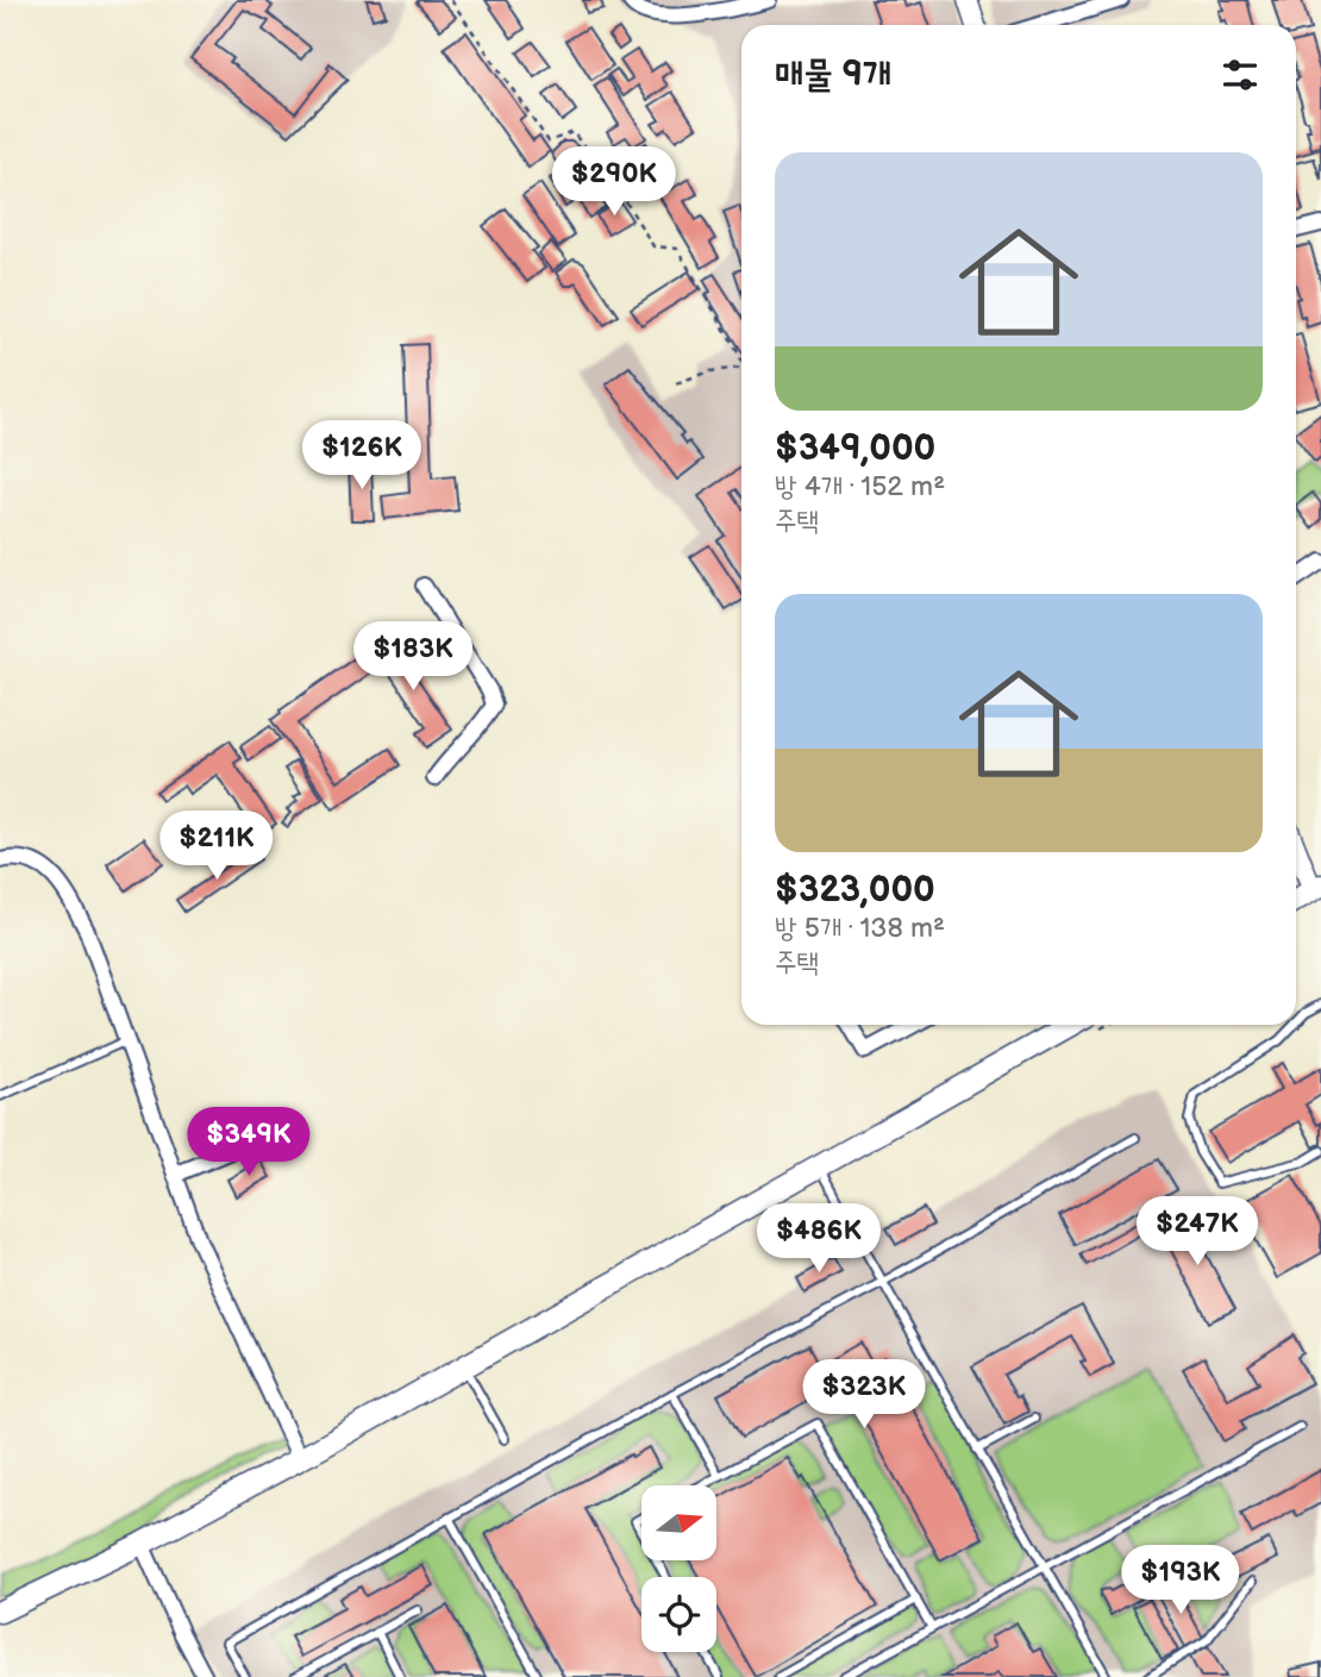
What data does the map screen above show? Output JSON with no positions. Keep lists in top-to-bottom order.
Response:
{
  "north": "right",
  "page": {
    "heading": "매물 9개",
    "list": [
      {
        "name": "$349,000",
        "note": "방 4개 · 152 m² · 주택"
      },
      {
        "name": "$323,000",
        "note": "방 5개 · 138 m² · 주택"
      }
    ],
    "price": [
      "$290K",
      "$126K",
      "$183K",
      "$211K",
      "$349K",
      "$247K",
      "$486K",
      "$323K",
      "$193K"
    ]
  }
}
